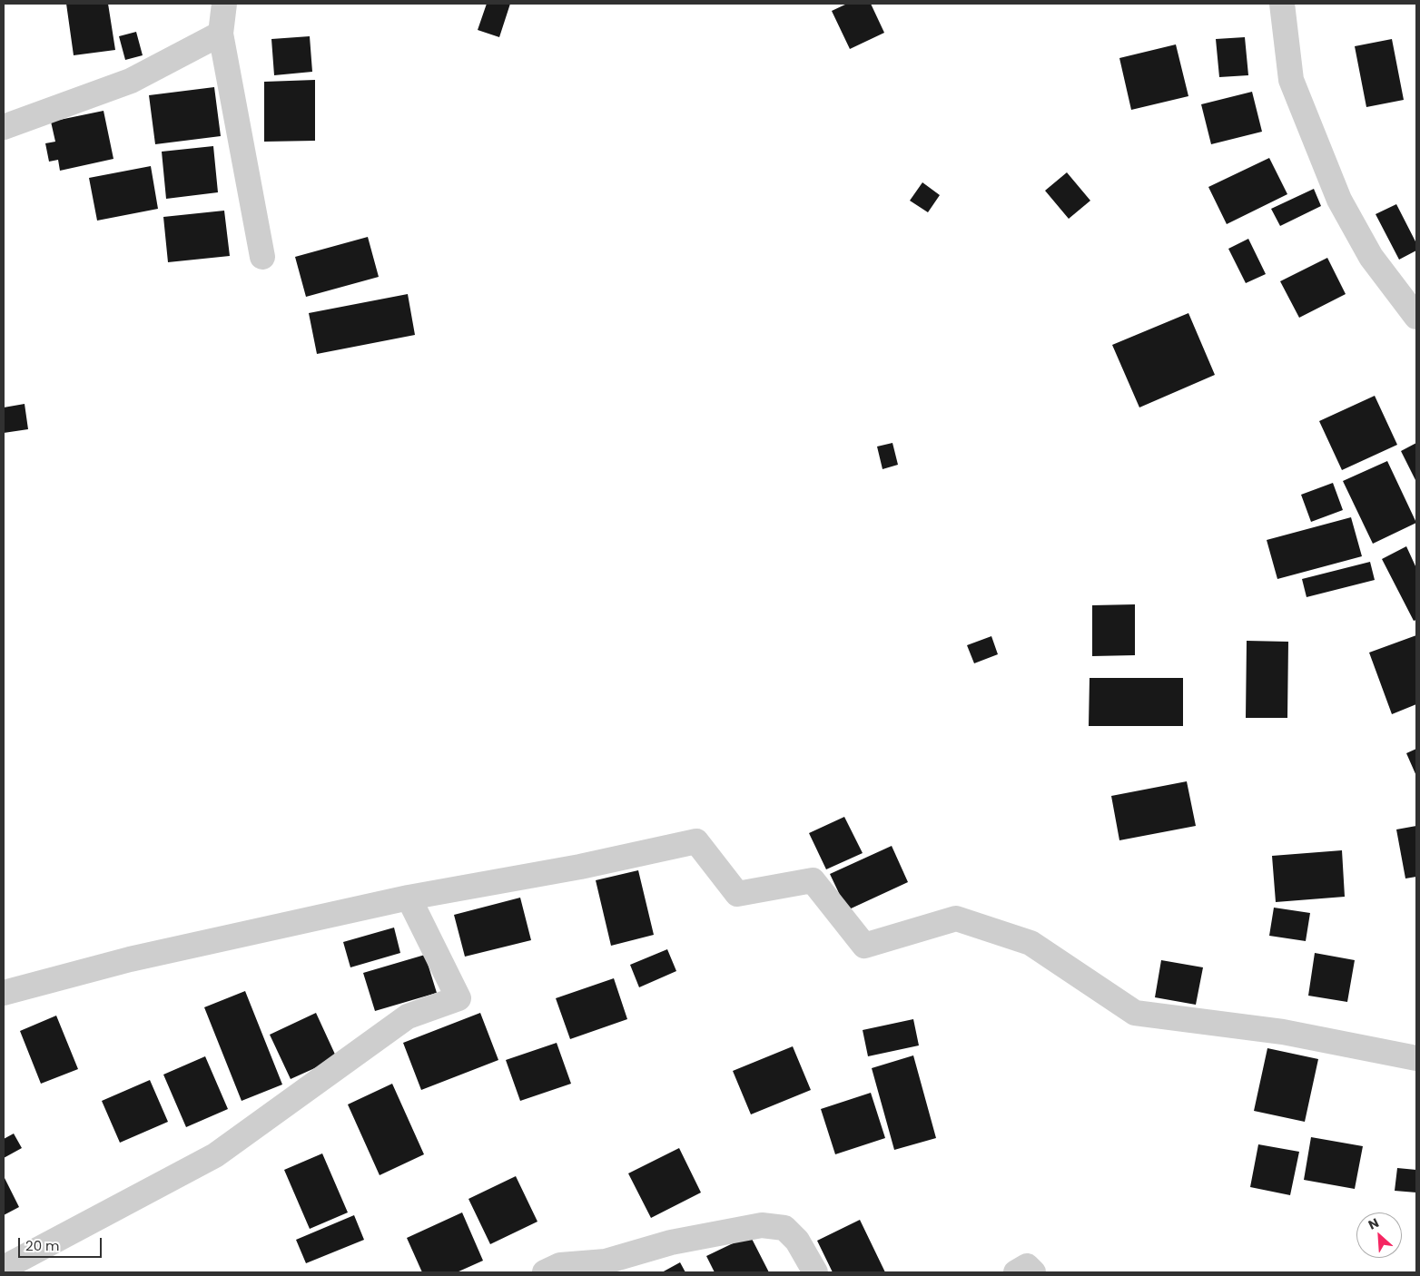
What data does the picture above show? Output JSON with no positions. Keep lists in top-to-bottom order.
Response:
{
  "scale_bar": "20 m",
  "north": "top left"
}
